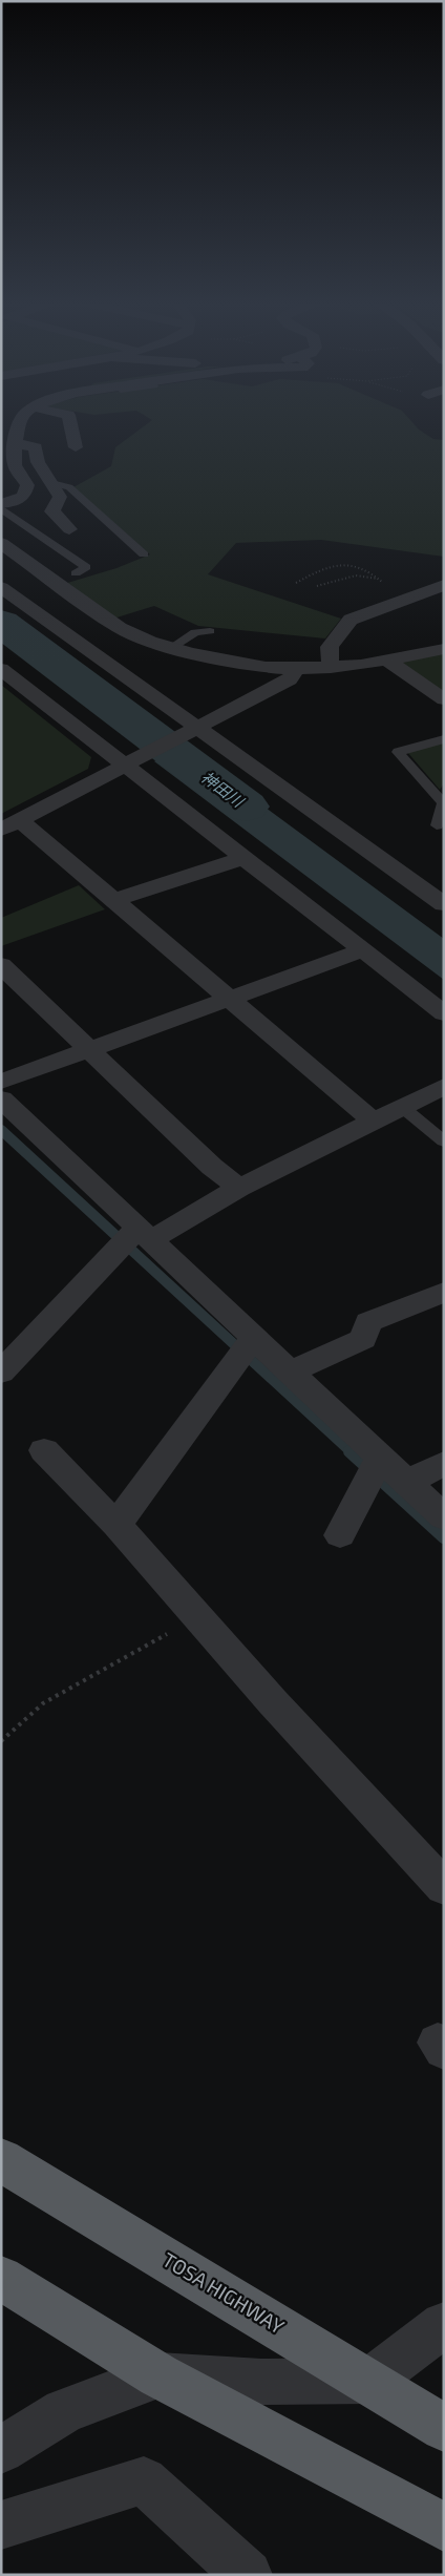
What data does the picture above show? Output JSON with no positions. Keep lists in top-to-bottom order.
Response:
{
  "streets": {
    "highway": ["TOSA HIGHWAY"]
  },
  "water": ["神田川"]
}
